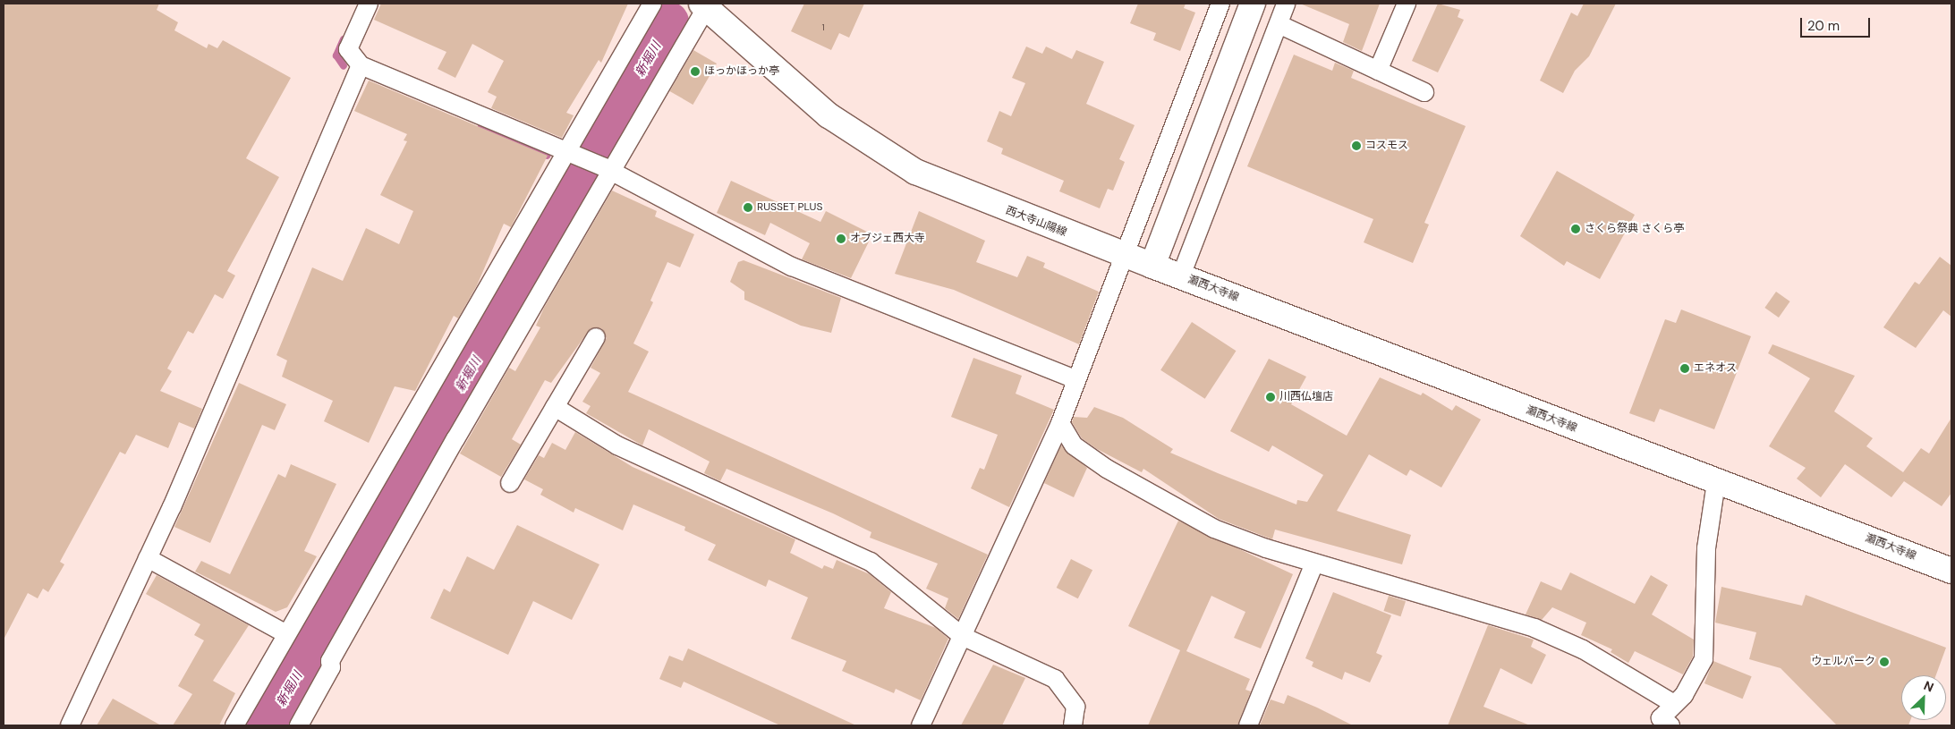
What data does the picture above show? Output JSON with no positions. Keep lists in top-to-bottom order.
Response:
{
  "streets": {
    "main road": ["西大寺山陽線", "瀬西大寺線"]
  },
  "crossings": [
    ["西大寺山陽線", "瀬西大寺線"]
  ],
  "water": ["新堀川"],
  "places": [
    "ほっかほっか亭",
    "コスモス",
    "RUSSET PLUS",
    "さくら祭典 さくら亭",
    "オブジェ西大寺",
    "エネオス",
    "川西仏壇店",
    "ウェルパーク"
  ],
  "house_numbers": ["1"],
  "scale_bar": "20 m",
  "north": "top right"
}
